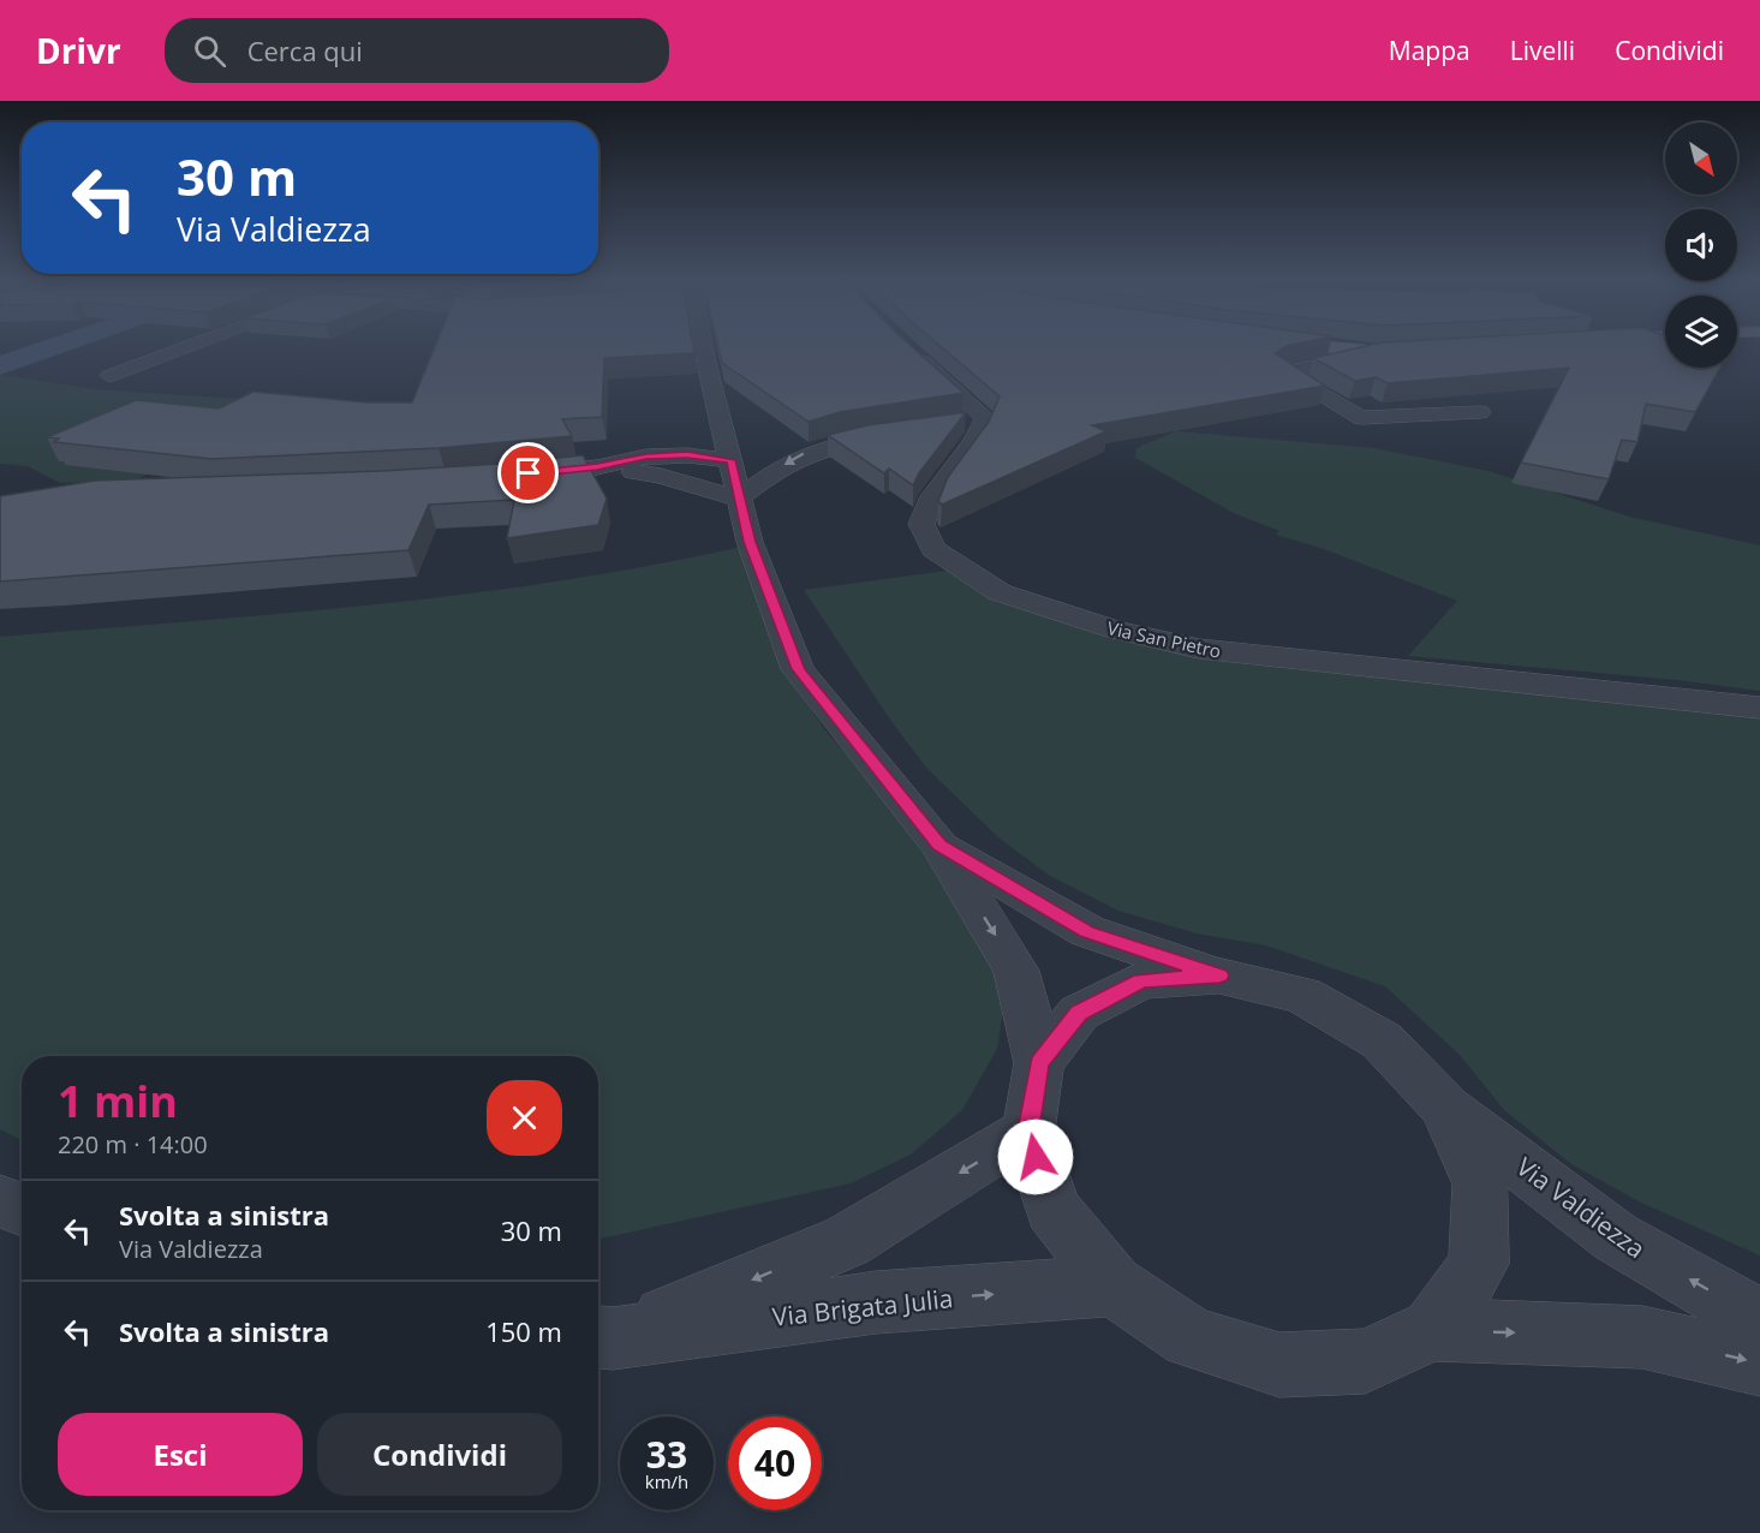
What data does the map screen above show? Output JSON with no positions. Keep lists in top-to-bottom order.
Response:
{
  "streets": {
    "street": ["Via San Pietro", "Via Valdiezza", "Via Brigata Julia"]
  },
  "one_way": ["Via Valdiezza"],
  "north": "bottom right",
  "page": {
    "header": "Drivr",
    "search": "Cerca qui",
    "nav": ["Mappa", "Livelli", "Condividi"],
    "turn": ["30 m", "Via Valdiezza"],
    "heading": ["1 min", "220 m · 14:00"],
    "list": [
      {
        "name": "Svolta a sinistra",
        "note": "Via Valdiezza",
        "value": "30 m"
      },
      {
        "name": "Svolta a sinistra",
        "value": "150 m"
      }
    ],
    "buttons": ["Esci", "Condividi"],
    "speed": "33 km/h",
    "limit": "40"
  }
}
